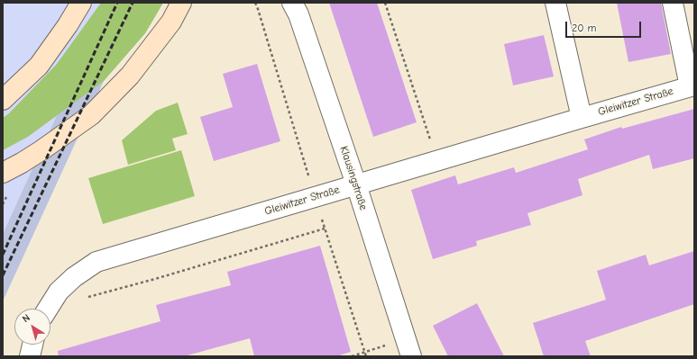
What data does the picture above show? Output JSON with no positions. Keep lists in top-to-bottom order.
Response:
{
  "streets": {
    "street": ["Gleiwitzer Straße", "Klausingstraße"]
  },
  "crossings": [
    ["Gleiwitzer Straße", "Klausingstraße"]
  ],
  "scale_bar": "20 m",
  "north": "top left"
}
